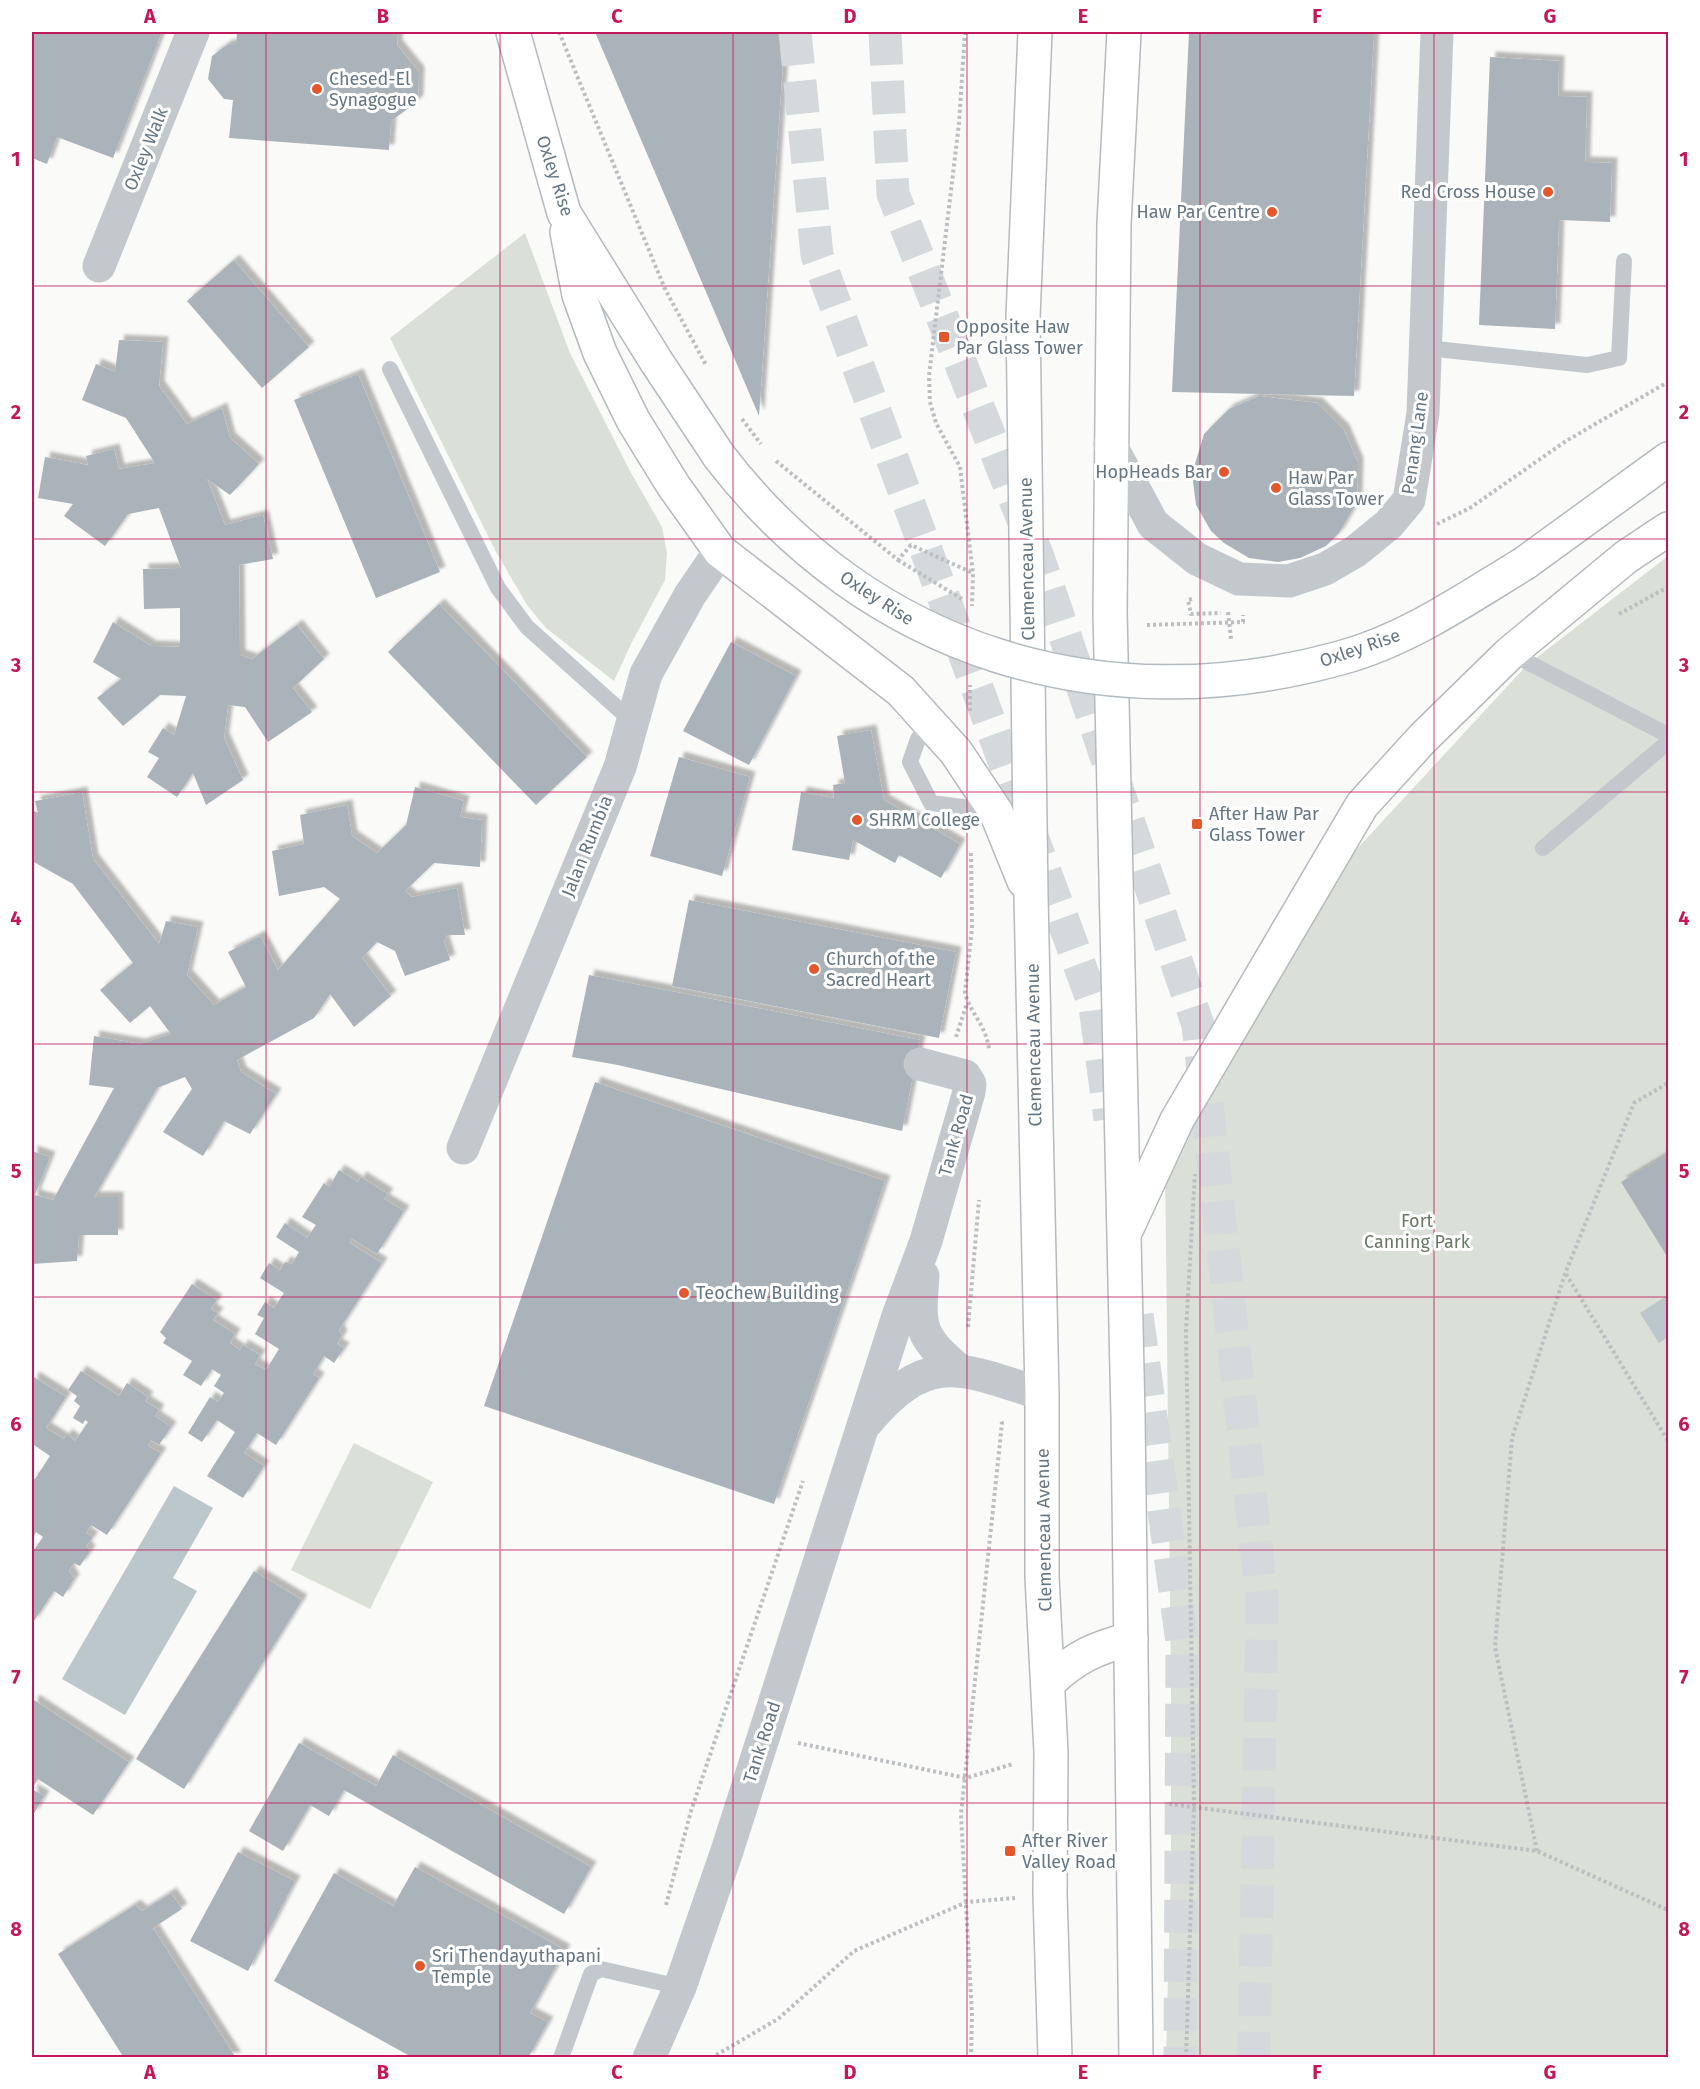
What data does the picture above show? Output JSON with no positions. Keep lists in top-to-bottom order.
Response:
{
  "streets": {
    "main road": ["Oxley Rise", "Clemenceau Avenue"],
    "street": [
      "Oxley Walk",
      "Penang Lane",
      "Jalan Rumbia",
      "Tank Road"
    ]
  },
  "crossings": [
    ["Clemenceau Avenue", "Tank Road"]
  ],
  "parks": ["Fort Canning Park"],
  "places": {
    "other": [
      "Chesed-El Synagogue",
      "Red Cross House",
      "Haw Par Centre",
      "HopHeads Bar",
      "Haw Par Glass Tower",
      "SHRM College",
      "Church of the Sacred Heart",
      "Teochew Building",
      "Sri Thendayuthapani Temple"
    ],
    "transit": ["Opposite Haw Par Glass Tower", "After Haw Par Glass Tower", "After River Valley Road"]
  },
  "grid": {
    "columns": [
      "A",
      "B",
      "C",
      "D",
      "E",
      "F",
      "G"
    ],
    "rows": [
      "1",
      "2",
      "3",
      "4",
      "5",
      "6",
      "7",
      "8"
    ]
  }
}
